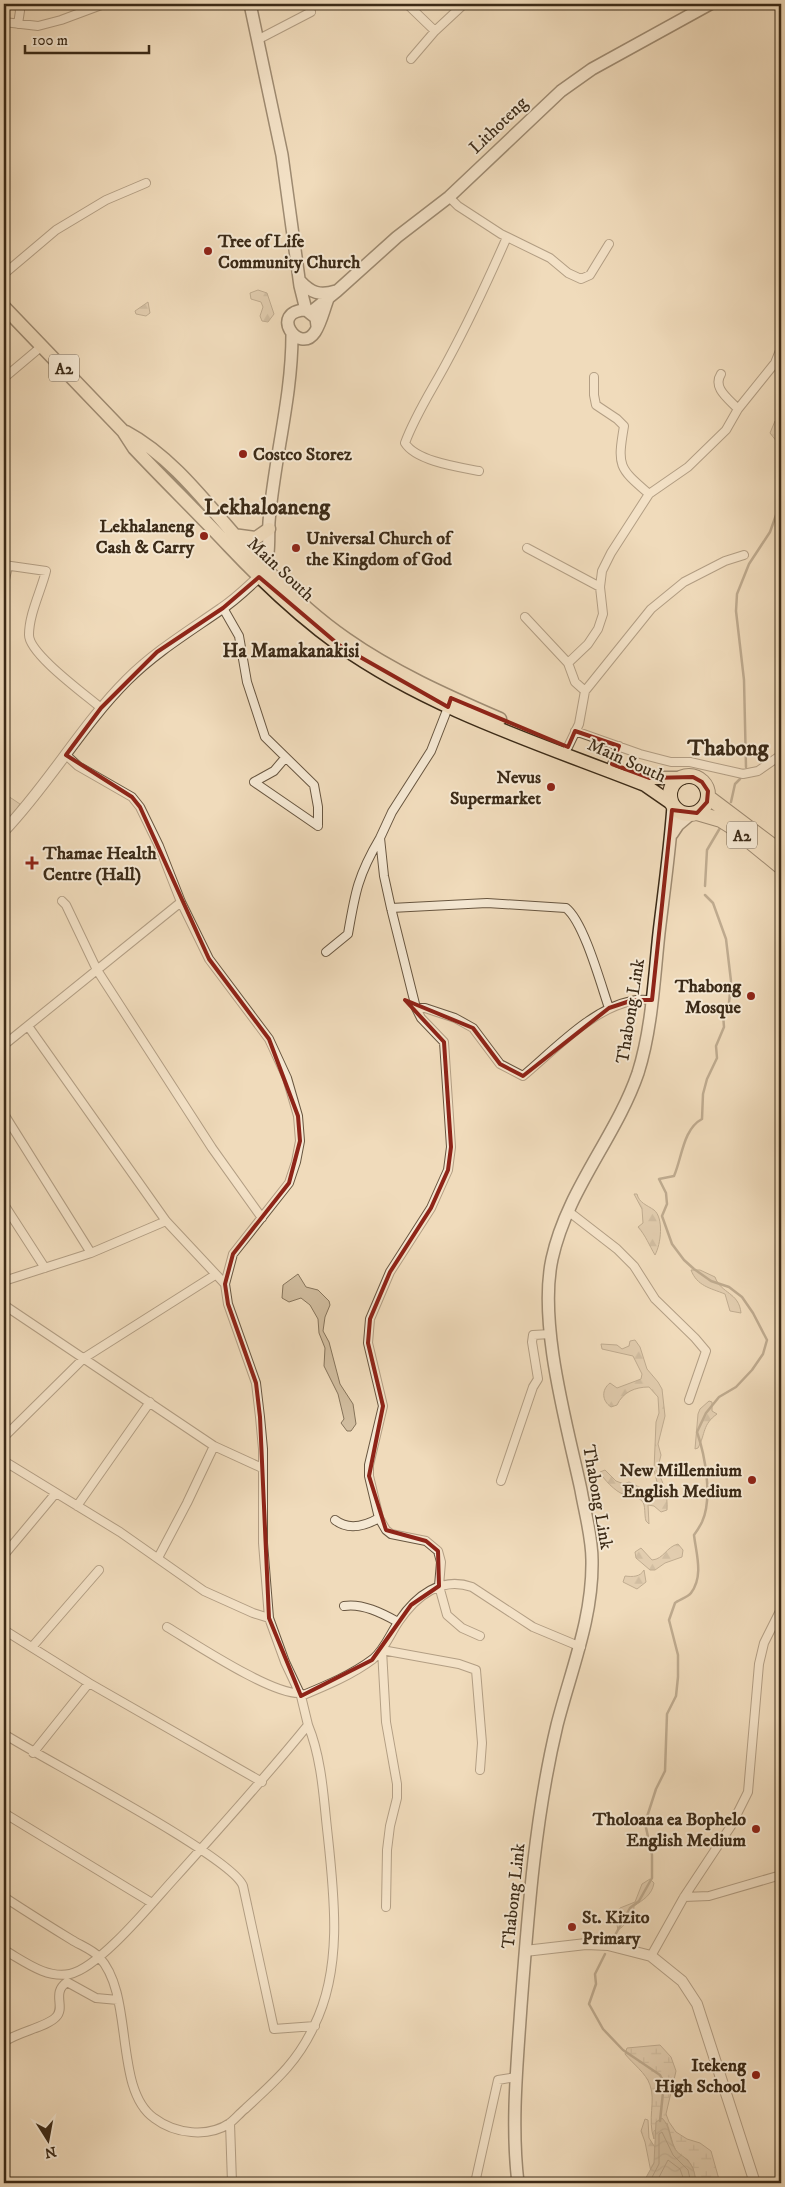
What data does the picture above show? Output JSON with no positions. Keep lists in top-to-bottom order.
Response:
{
  "streets": {
    "highway": ["A2", "Main South"],
    "main road": ["Lithoteng", "Thabong Link"]
  },
  "crossings": [
    ["A2", "Main South"],
    ["Main South", "Thabong Link"]
  ],
  "districts": ["Lekhaloaneng", "Ha Mamakanakisi", "Thabong"],
  "places": {
    "other": [
      "Tree of Life Community Church",
      "Costco Storez",
      "Lekhalaneng Cash & Carry",
      "Universal Church of the Kingdom of God",
      "Nevus Supermarket",
      "Thabong Mosque",
      "New Millennium English Medium",
      "Tholoana ea Bophelo English Medium",
      "St. Kizito Primary",
      "Itekeng High School"
    ],
    "health": ["Thamae Health Centre (Hall)"]
  },
  "scale_bar": "100 m",
  "north": "bottom"
}
